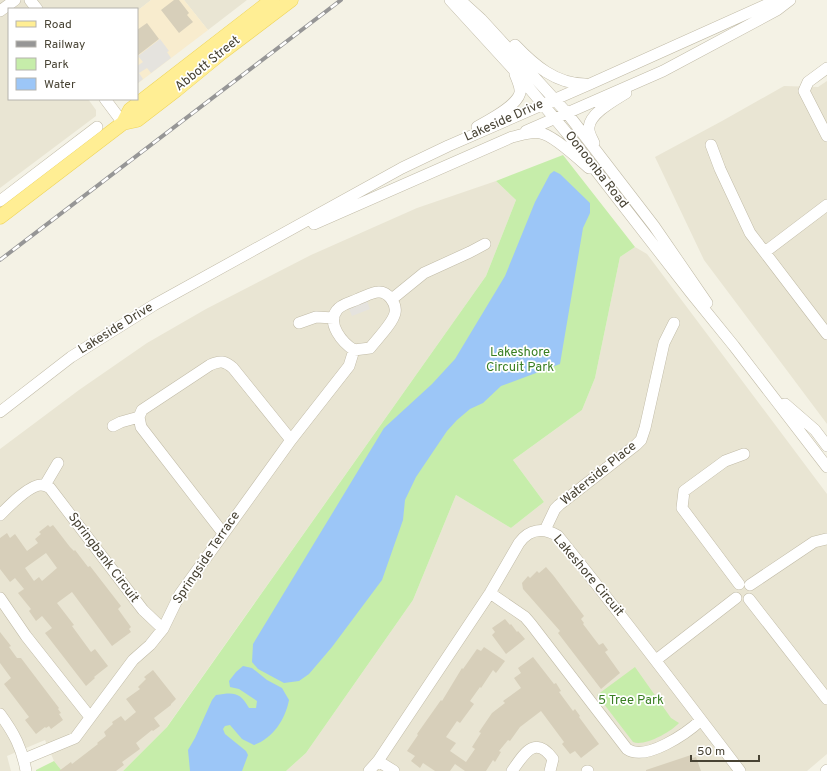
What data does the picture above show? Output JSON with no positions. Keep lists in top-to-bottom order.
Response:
{
  "streets": {
    "main road": ["Abbott Street"],
    "street": [
      "Lakeside Drive",
      "Oonoonba Road",
      "Waterside Place",
      "Springbank Circuit",
      "Springside Terrace",
      "Lakeshore Circuit"
    ]
  },
  "crossings": [
    ["Lakeside Drive", "Oonoonba Road"],
    ["Waterside Place", "Lakeshore Circuit"],
    ["Springbank Circuit", "Springside Terrace"]
  ],
  "parks": ["Lakeshore Circuit Park", "5 Tree Park"],
  "legend": [
    "Road",
    "Railway",
    "Park",
    "Water"
  ],
  "scale_bar": "50 m"
}
